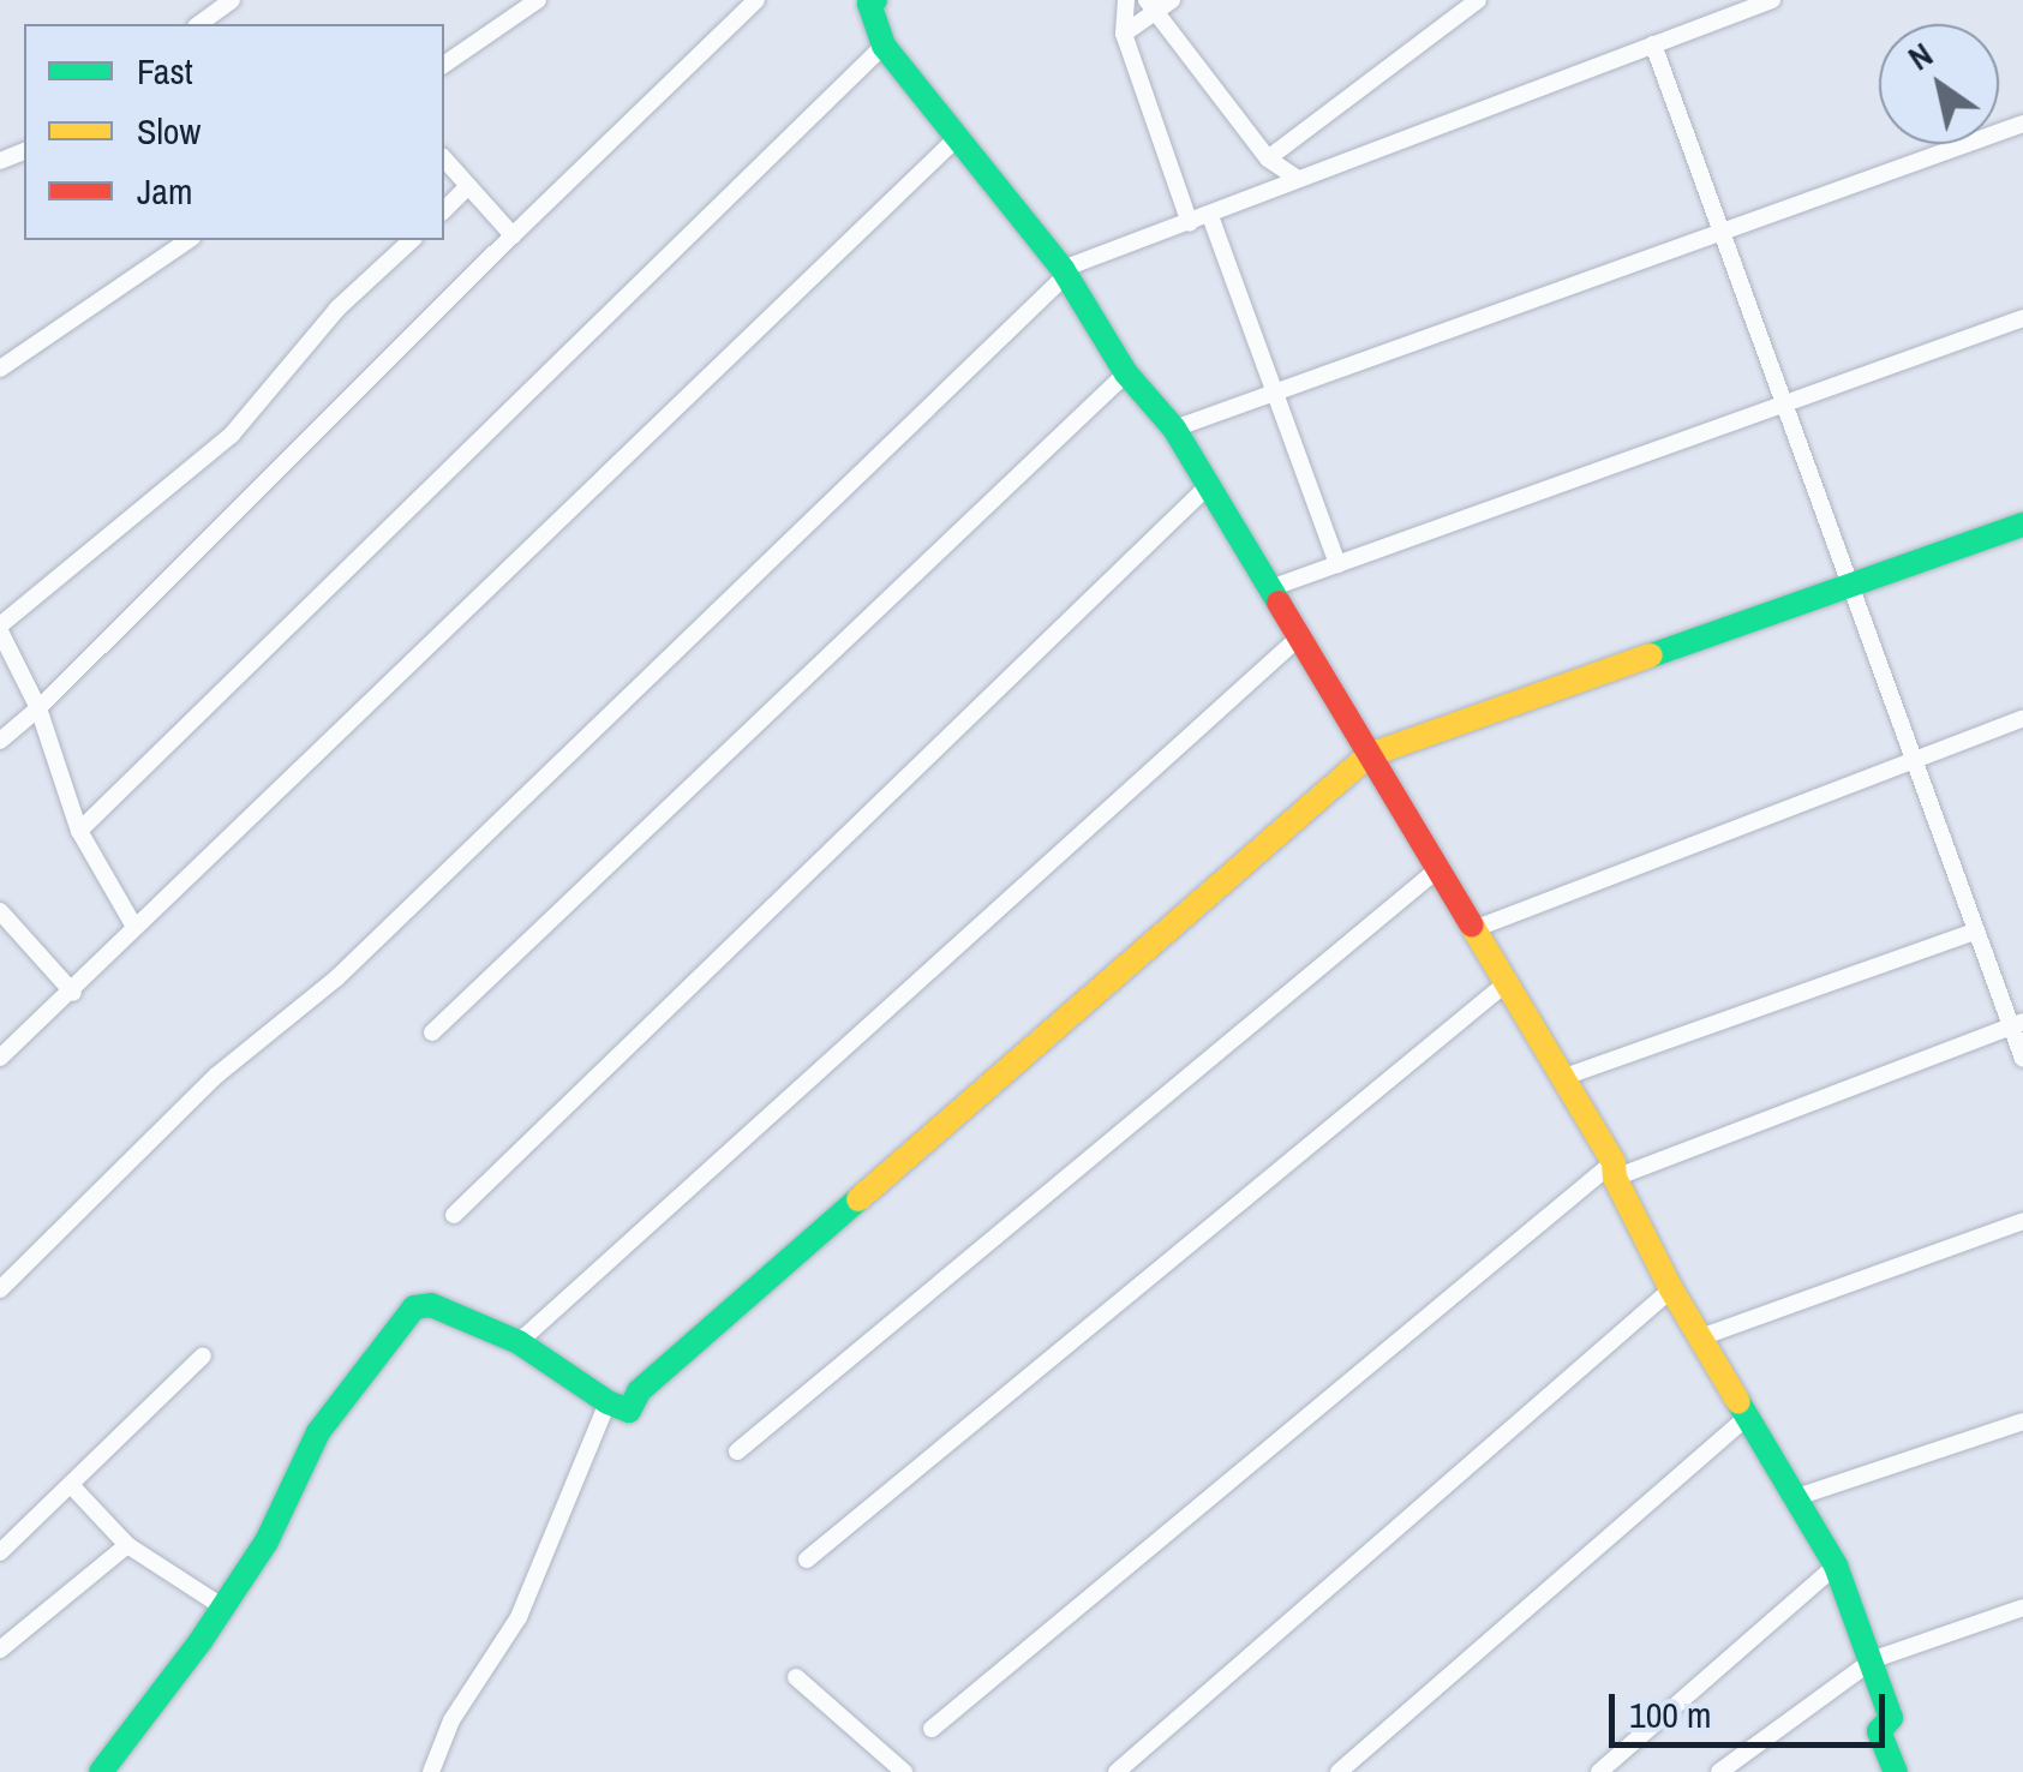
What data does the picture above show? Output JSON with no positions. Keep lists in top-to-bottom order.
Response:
{
  "legend": ["Fast", "Slow", "Jam"],
  "scale_bar": "100 m",
  "north": "top left"
}
